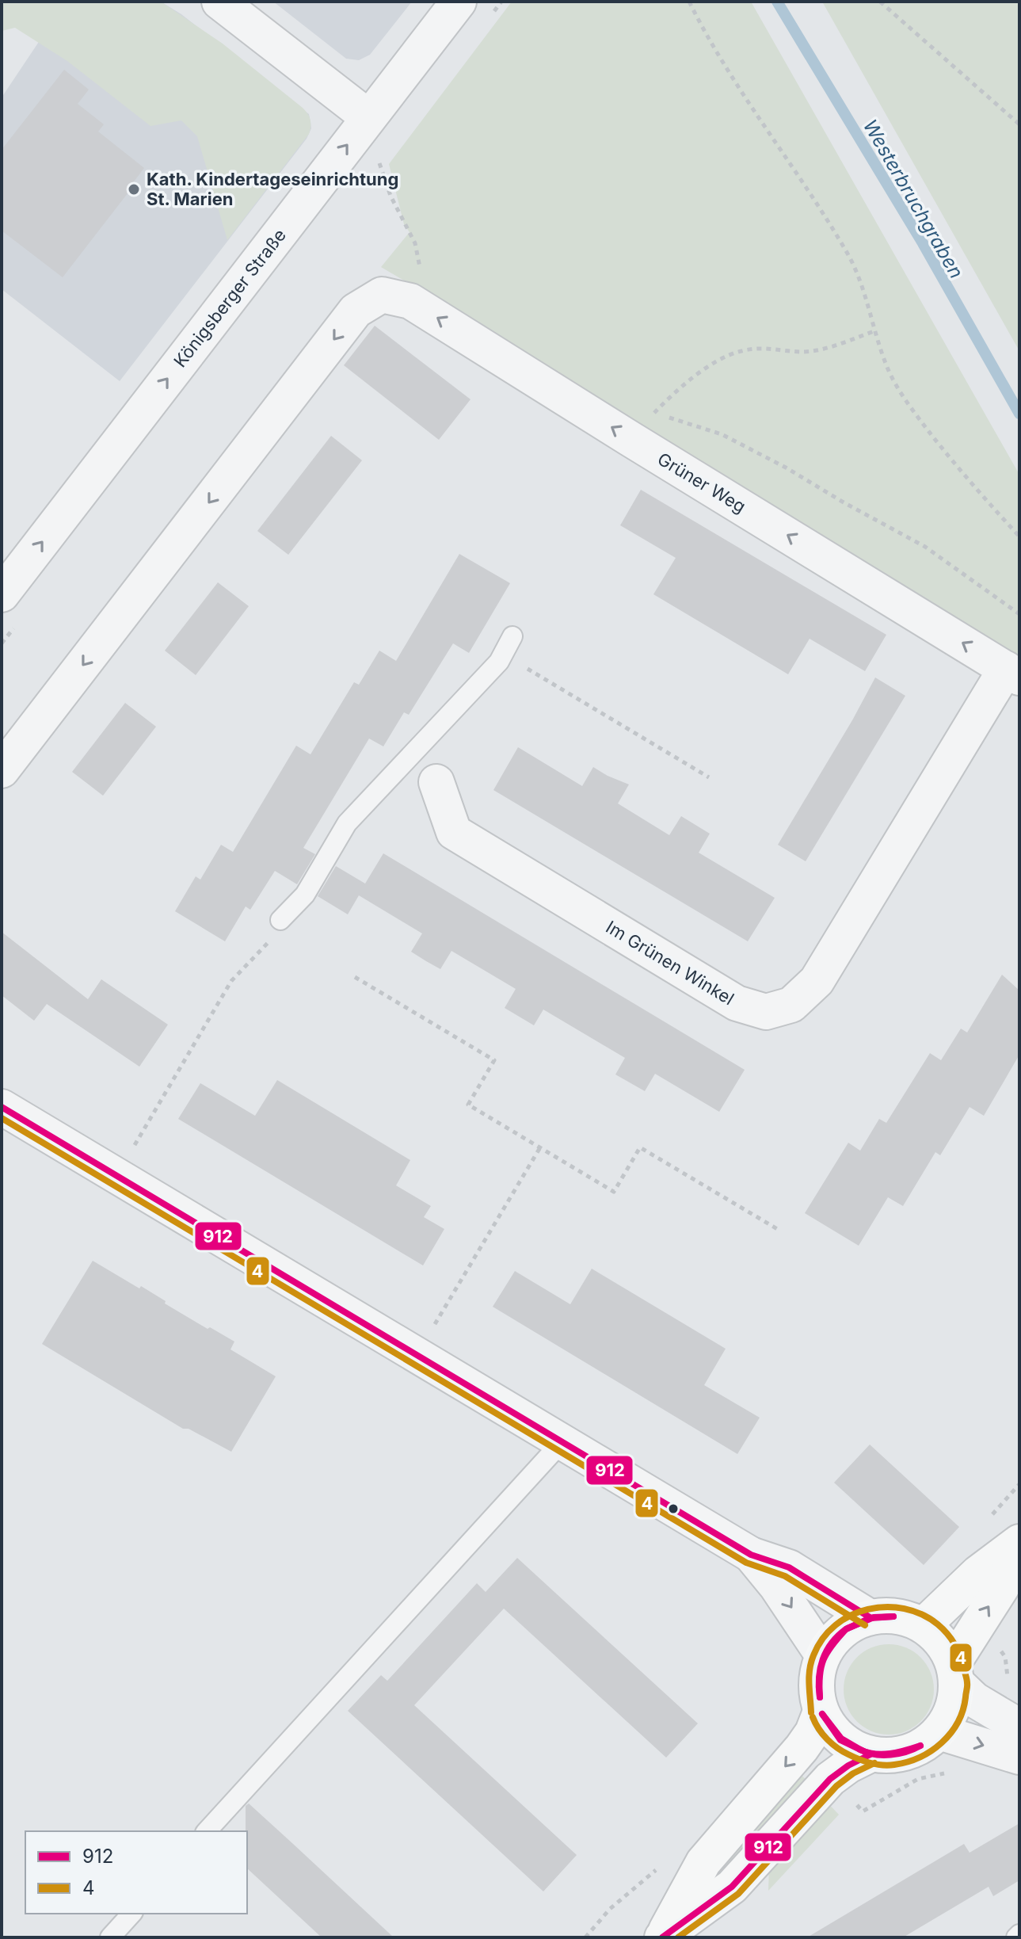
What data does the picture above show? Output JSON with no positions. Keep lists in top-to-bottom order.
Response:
{
  "streets": {
    "street": ["Königsberger Straße", "Grüner Weg", "Im Grünen Winkel"]
  },
  "crossings": [
    ["Grüner Weg", "Im Grünen Winkel"]
  ],
  "one_way": ["Königsberger Straße"],
  "water": ["Westerbruchgraben"],
  "places": ["Kath. Kindertageseinrichtung St. Marien"],
  "lines": ["transit line 912", "transit line 4"],
  "legend": ["912", "4"]
}
